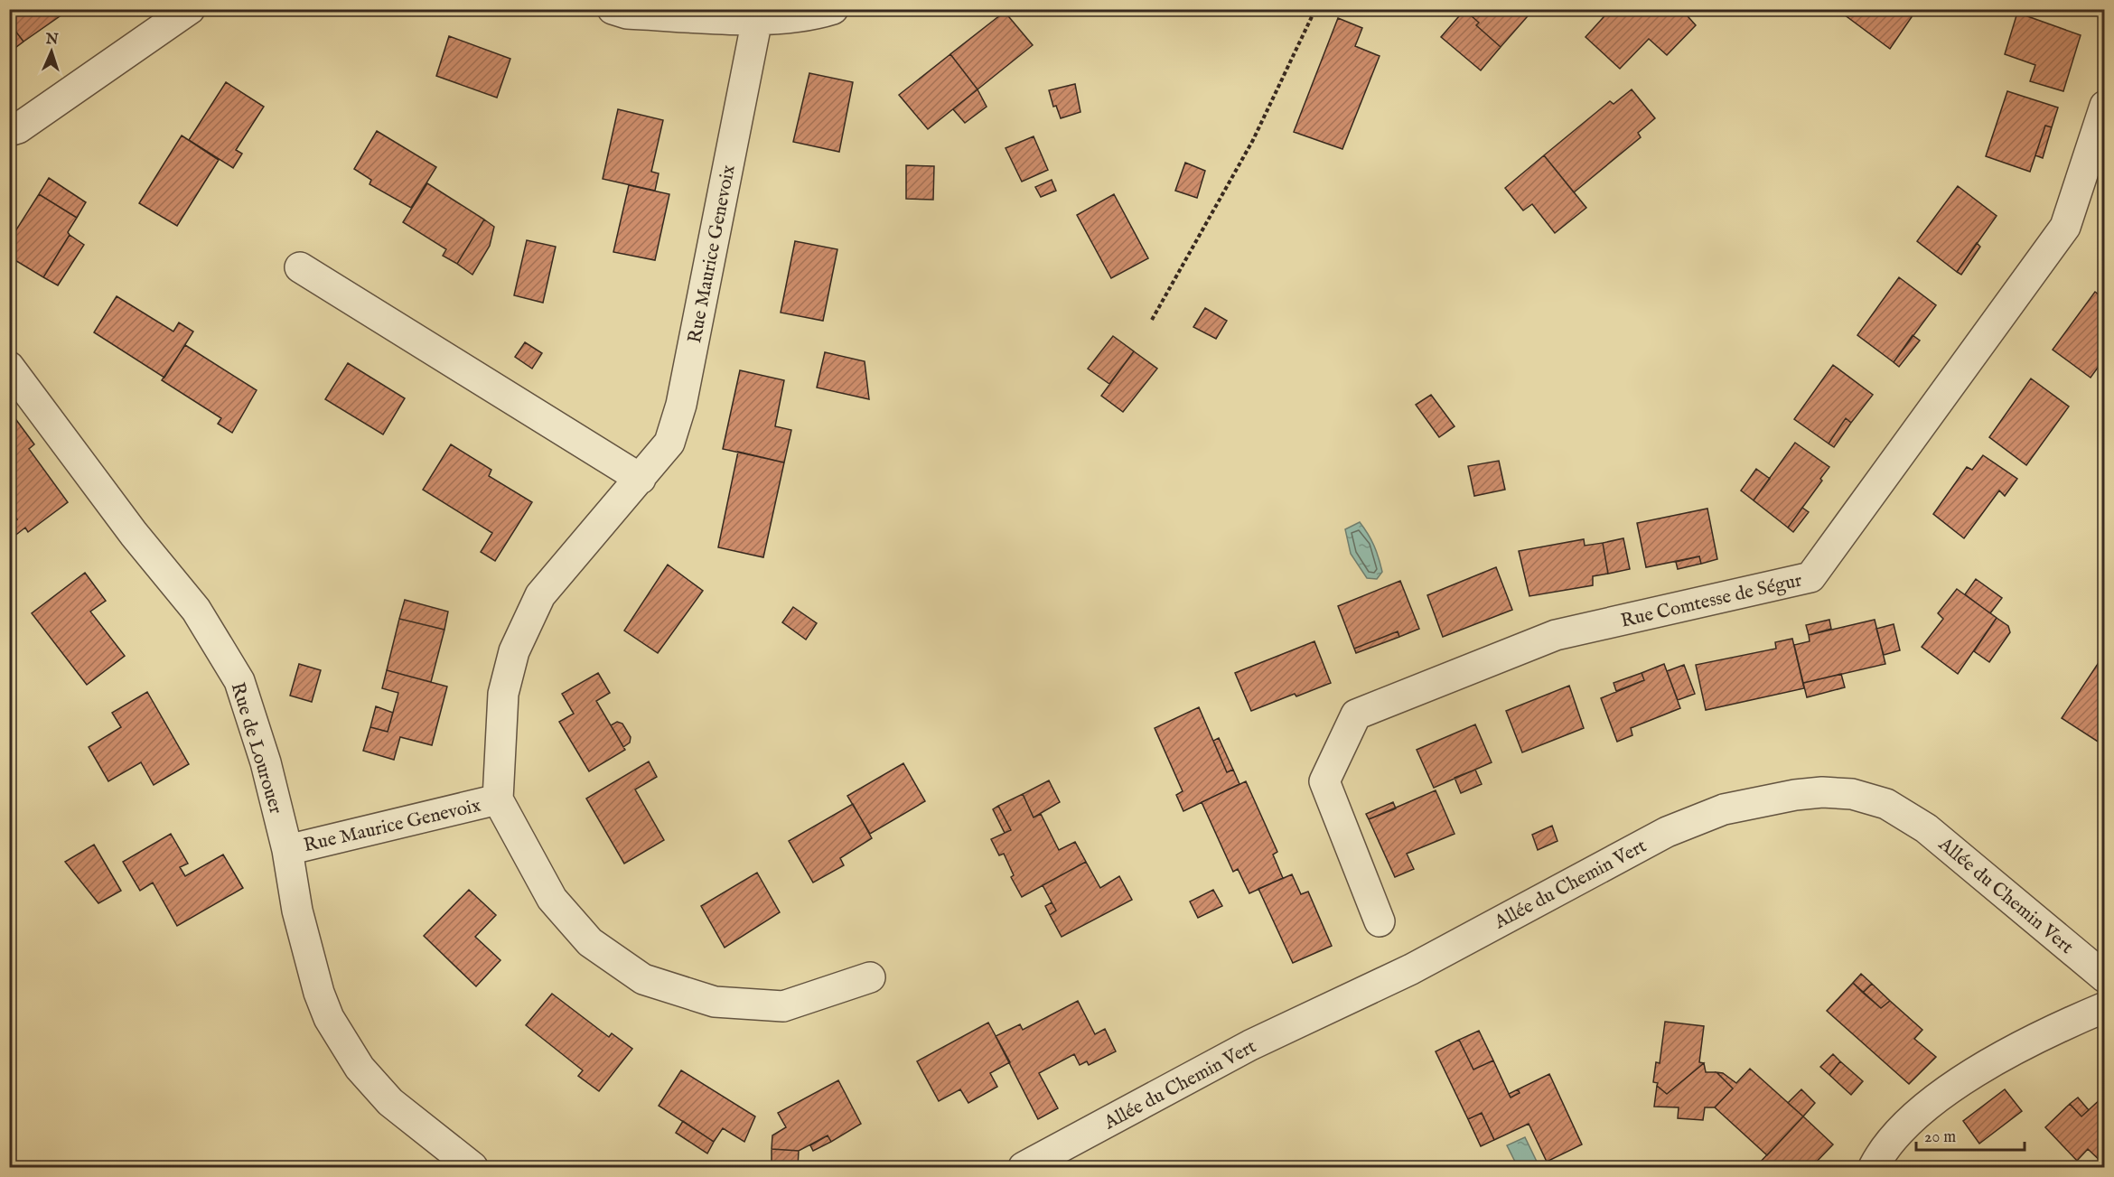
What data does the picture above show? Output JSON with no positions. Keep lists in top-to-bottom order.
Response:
{
  "streets": {
    "street": [
      "Rue Maurice Genevoix",
      "Rue Comtesse de Ségur",
      "Rue de Lourouer",
      "Allée du Chemin Vert"
    ]
  },
  "crossings": [
    ["Rue Maurice Genevoix", "Rue de Lourouer"]
  ],
  "scale_bar": "20 m",
  "north": "top"
}
